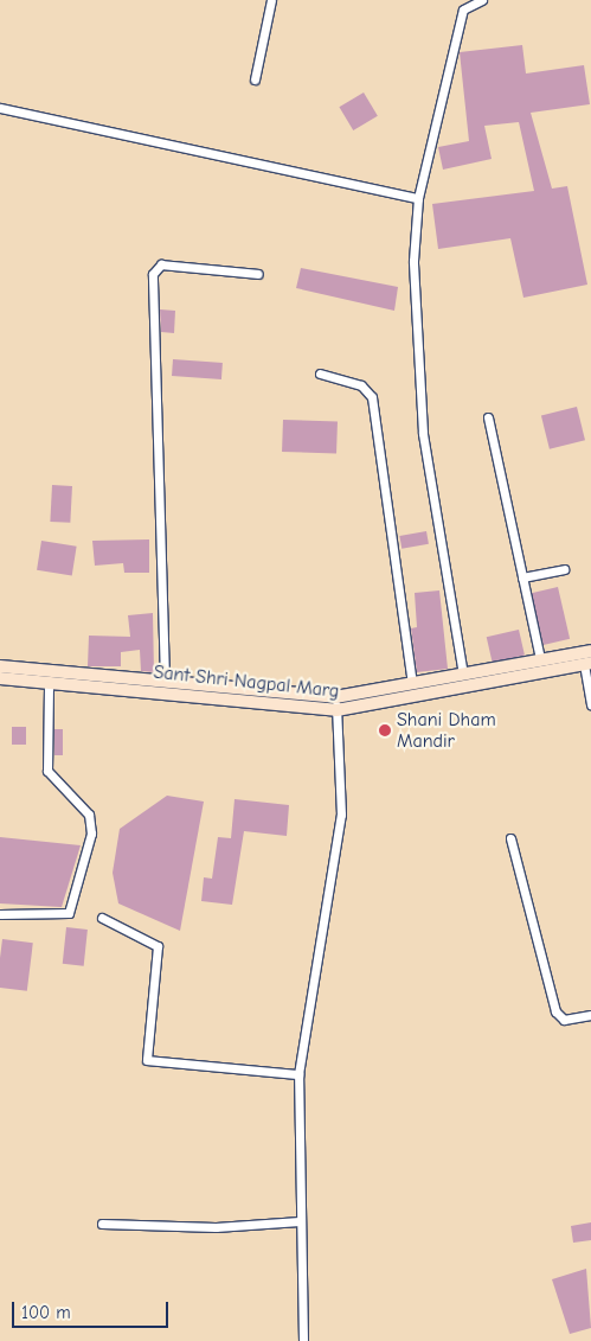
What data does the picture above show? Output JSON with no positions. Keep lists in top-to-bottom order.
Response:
{
  "streets": {
    "main road": ["Sant Shri Nagpal Marg"]
  },
  "places": ["Shani Dham Mandir"],
  "scale_bar": "100 m"
}
